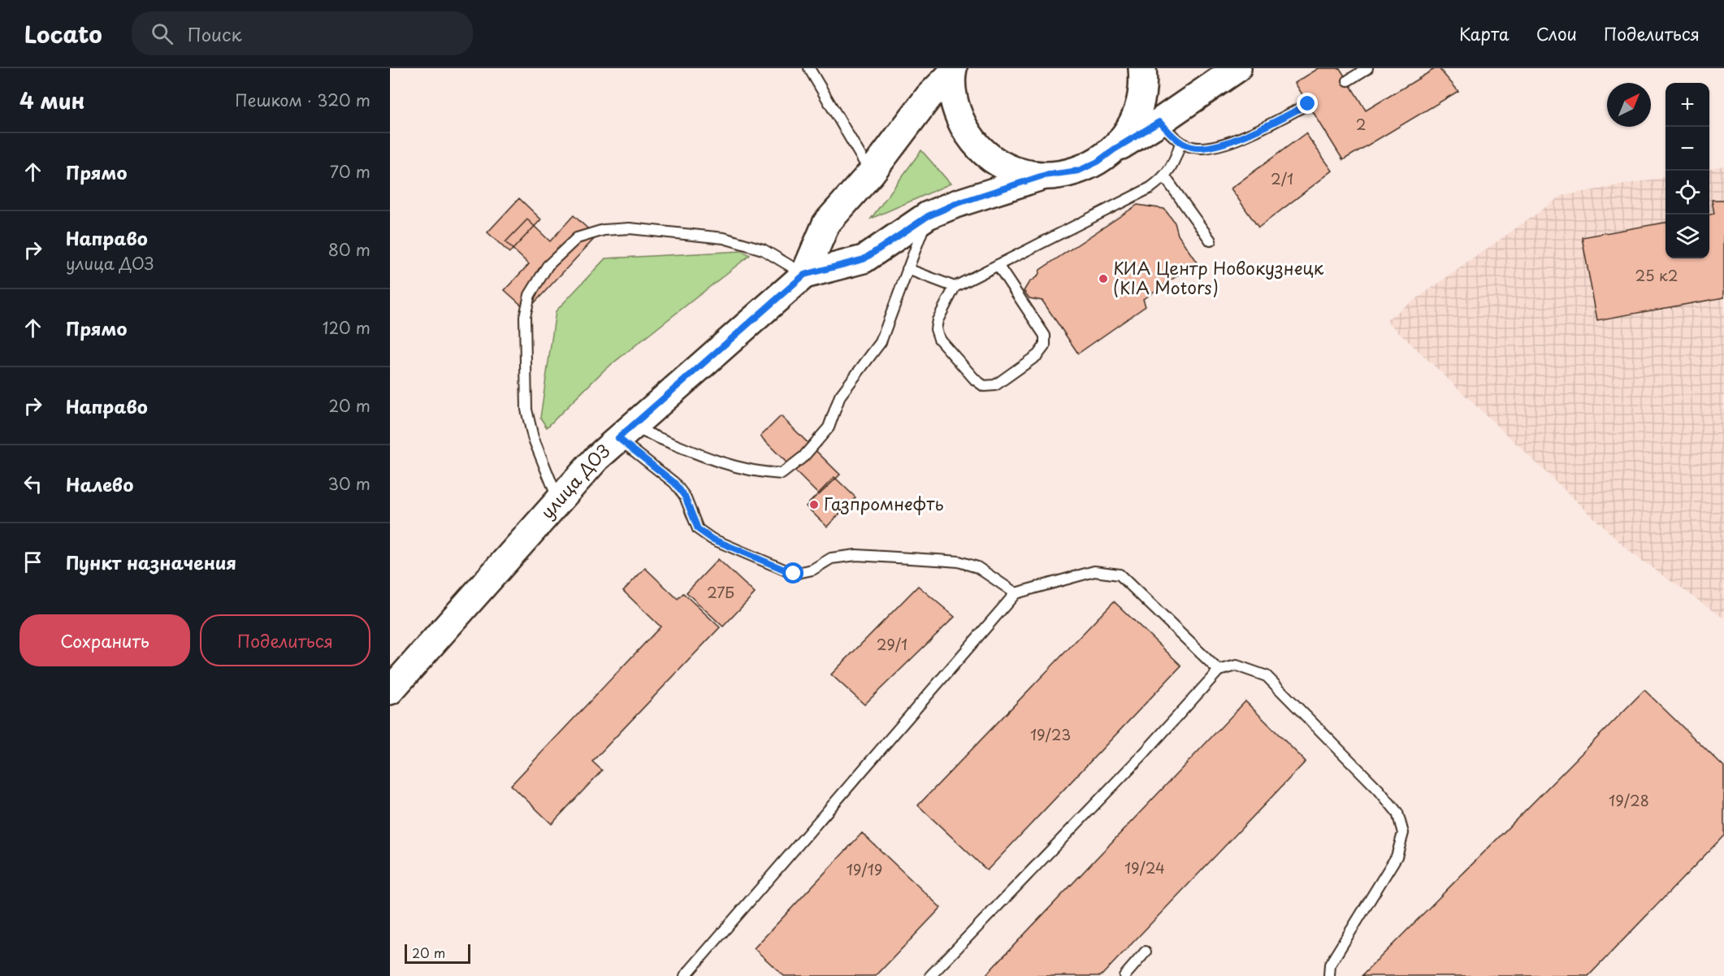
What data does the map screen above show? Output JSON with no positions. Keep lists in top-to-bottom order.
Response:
{
  "streets": {
    "main road": ["улица ДОЗ"]
  },
  "places": ["КИА Центр Новокузнецк (KIA Motors)", "Газпромнефть"],
  "house_numbers": [
    "2",
    "2/1",
    "25 к2",
    "27Б",
    "29/1",
    "19/23",
    "19/28",
    "19/24",
    "19/19"
  ],
  "scale_bar": "20 m",
  "north": "top right",
  "page": {
    "header": "Locato",
    "search": "Поиск",
    "nav": ["Карта", "Слои", "Поделиться"],
    "heading": ["4 мин", "Пешком · 320 m"],
    "map_buttons": ["+", "−"],
    "list": [
      ["Прямо", "70 m"],
      ["Направо", "улица ДОЗ", "80 m"],
      ["Прямо", "120 m"],
      ["Направо", "20 m"],
      ["Налево", "30 m"],
      "Пункт назначения"
    ],
    "buttons": ["Сохранить", "Поделиться"],
    "scale": "20 m"
  }
}
